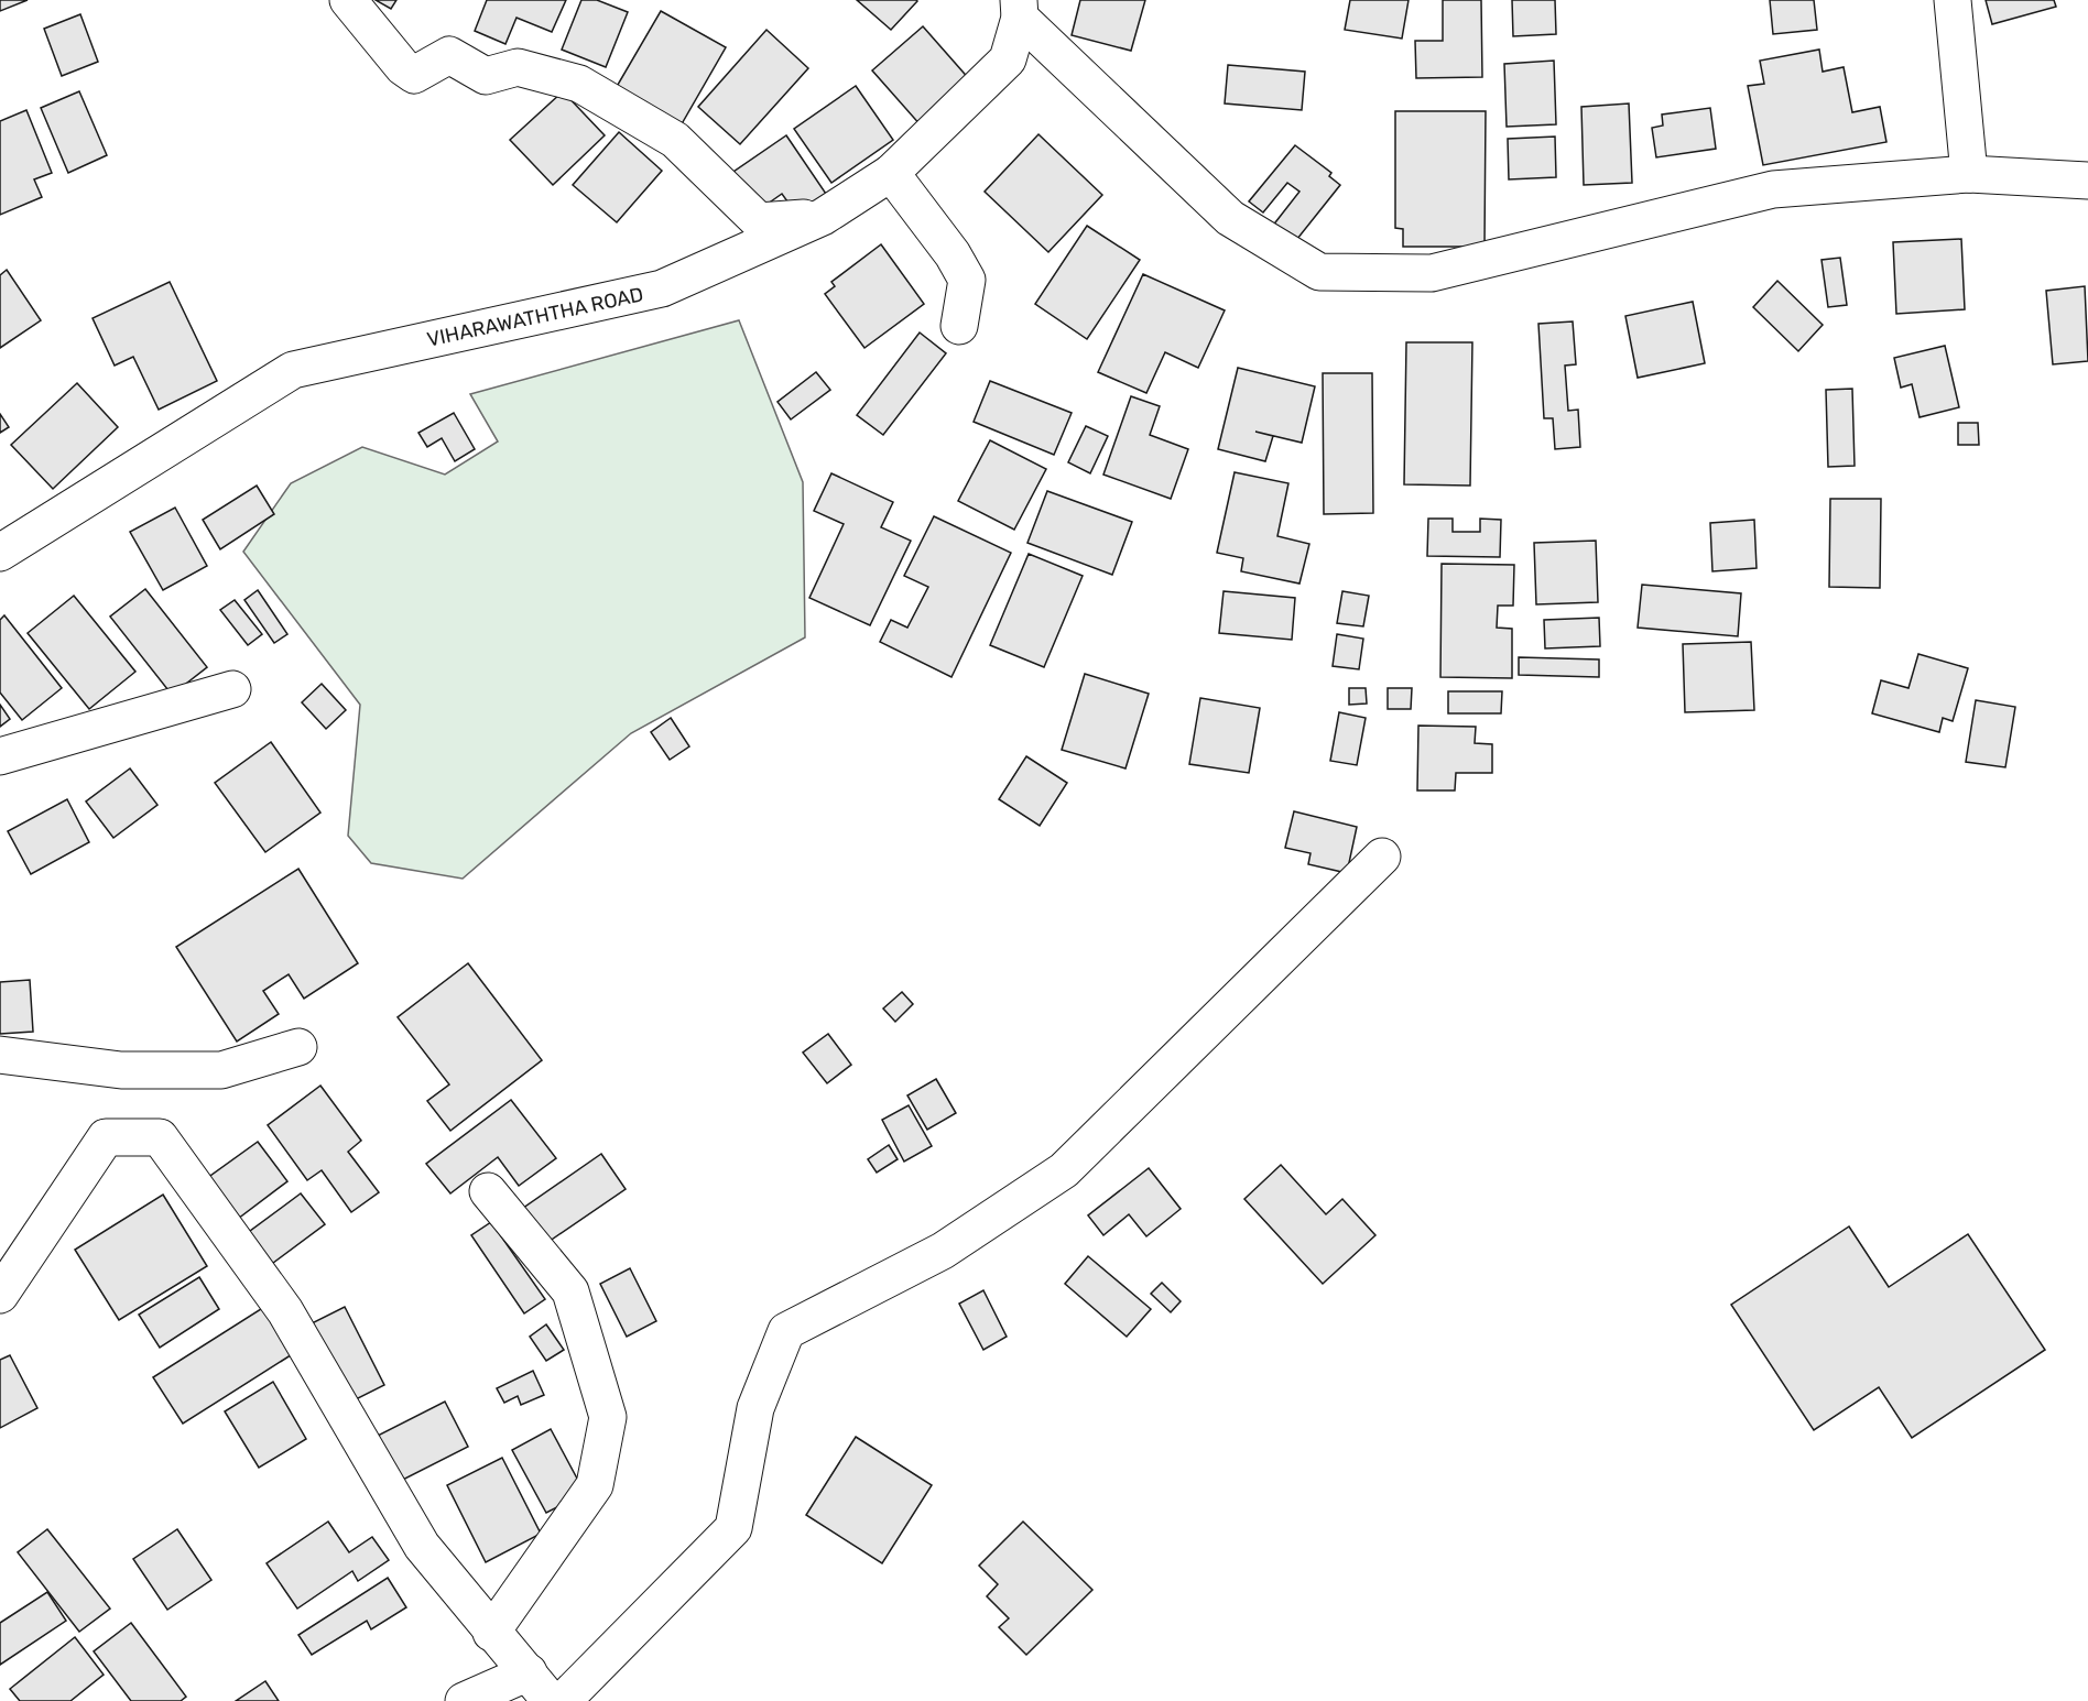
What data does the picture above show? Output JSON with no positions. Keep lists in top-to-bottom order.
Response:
{
  "streets": {
    "street": ["VIHARAWATHTHA ROAD"]
  }
}
